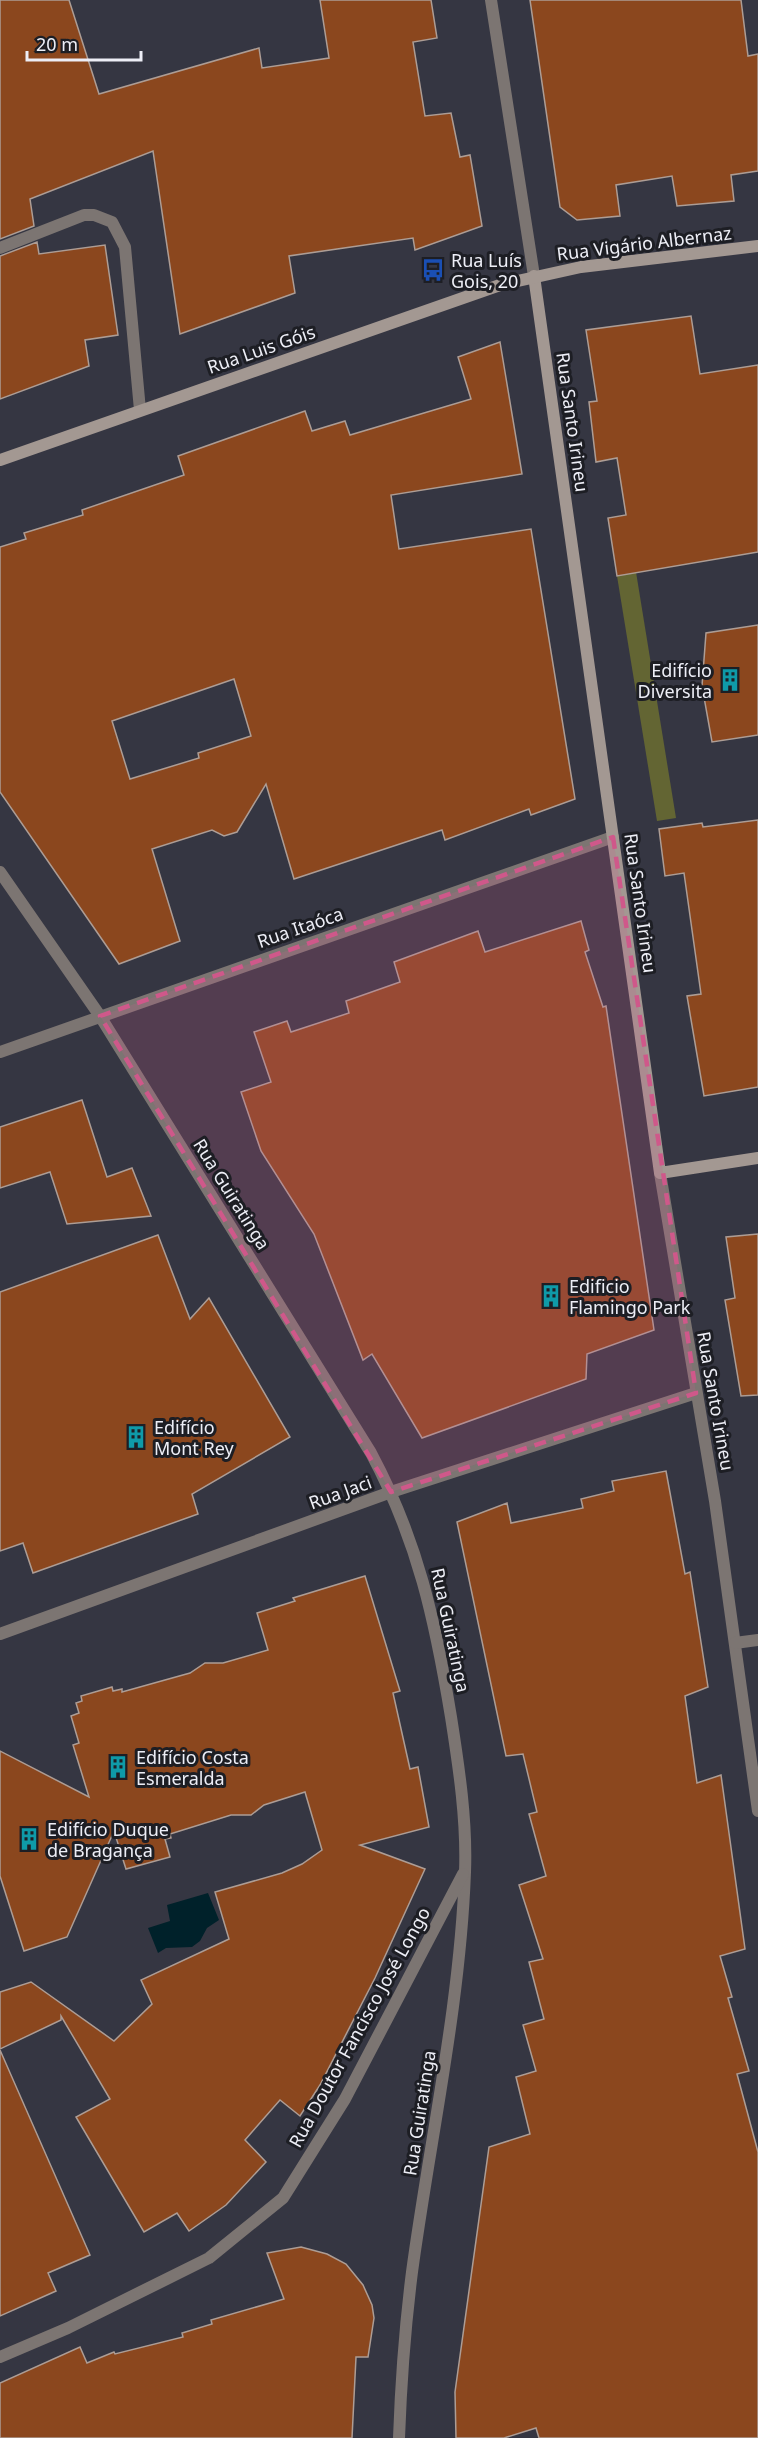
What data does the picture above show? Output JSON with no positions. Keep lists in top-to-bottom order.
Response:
{
  "streets": {
    "street": [
      "Rua Vigário Albernaz",
      "Rua Luis Góis",
      "Rua Santo Irineu",
      "Rua Itaóca",
      "Rua Guiratinga",
      "Rua Jaci",
      "Rua Doutor Fancisco José Longo"
    ]
  },
  "crossings": [
    ["Rua Vigário Albernaz", "Rua Luis Góis"],
    ["Rua Vigário Albernaz", "Rua Santo Irineu"],
    ["Rua Luis Góis", "Rua Santo Irineu"],
    ["Rua Santo Irineu", "Rua Itaóca"],
    ["Rua Santo Irineu", "Rua Jaci"],
    ["Rua Itaóca", "Rua Guiratinga"],
    ["Rua Guiratinga", "Rua Jaci"],
    ["Rua Guiratinga", "Rua Doutor Fancisco José Longo"]
  ],
  "places": {
    "bus stop": ["Rua Luís Gois, 20"],
    "building": [
      "Edifício Diversita",
      "Edificio Flamingo Park",
      "Edifício Mont Rey",
      "Edifício Costa Esmeralda",
      "Edifício Duque de Bragança"
    ]
  },
  "scale_bar": "20 m"
}
